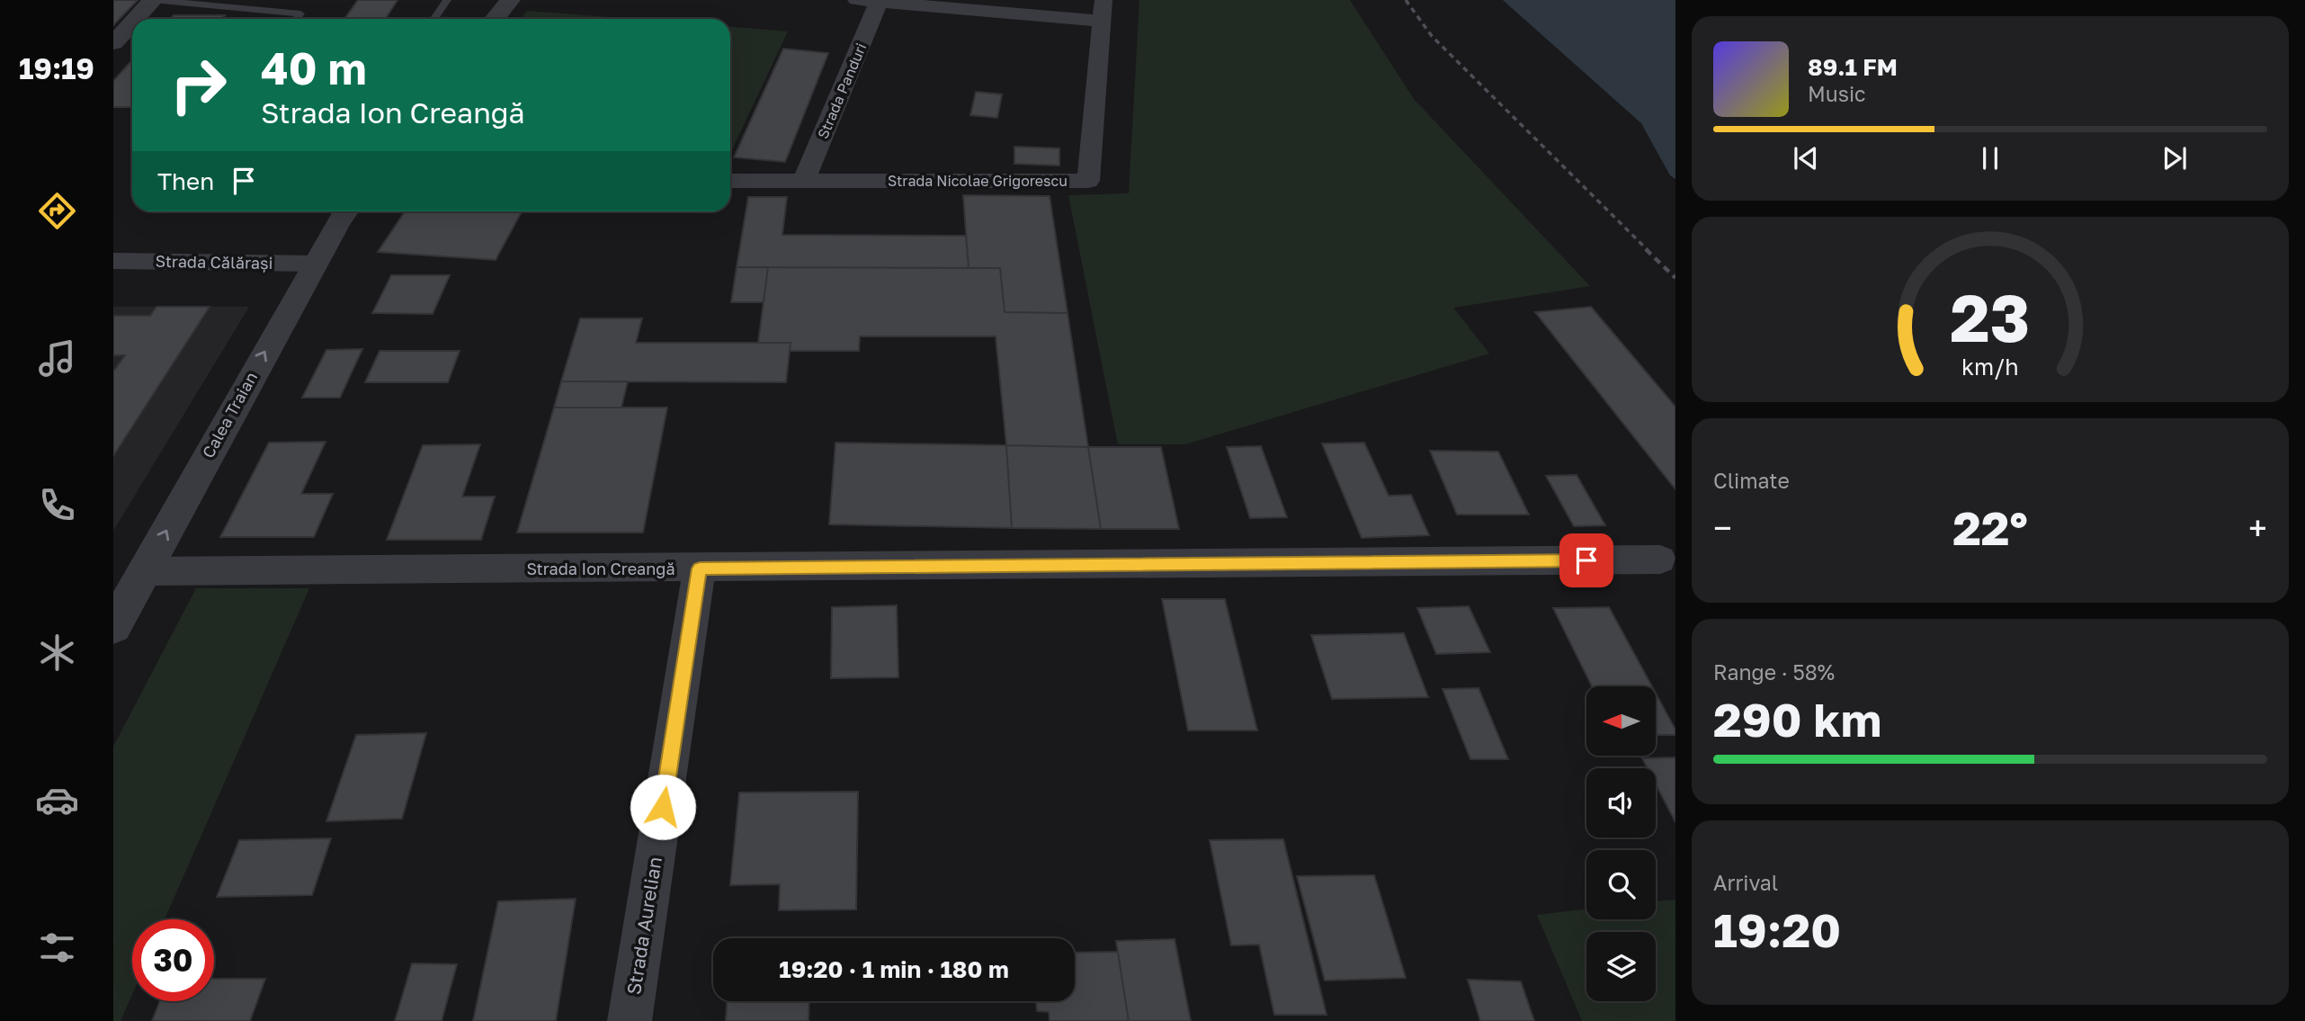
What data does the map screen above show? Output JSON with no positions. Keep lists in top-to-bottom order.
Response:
{
  "streets": {
    "street": [
      "Strada Panduri",
      "Strada Nicolae Grigorescu",
      "Strada Călărași",
      "Calea Traian",
      "Strada Ion Creangă",
      "Strada Aurelian"
    ]
  },
  "crossings": [
    ["Strada Panduri", "Strada Nicolae Grigorescu"],
    ["Strada Călărași", "Calea Traian"],
    ["Calea Traian", "Strada Ion Creangă"],
    ["Strada Ion Creangă", "Strada Aurelian"]
  ],
  "one_way": ["Calea Traian"],
  "north": "left",
  "page": {
    "tabs": "19:19",
    "turn": ["40 m", "Strada Ion Creangă"],
    "song": ["89.1 FM", "Music"],
    "then": "Then",
    "tile": [
      "Climate",
      ["Range · 58%", "290 km"],
      ["Arrival", "19:20"]
    ],
    "heat": ["−", "22°", "+"],
    "limit": "30",
    "trip": "19:20 · 1 min · 180 m",
    "gauge": ["23", "km/h"]
  }
}
